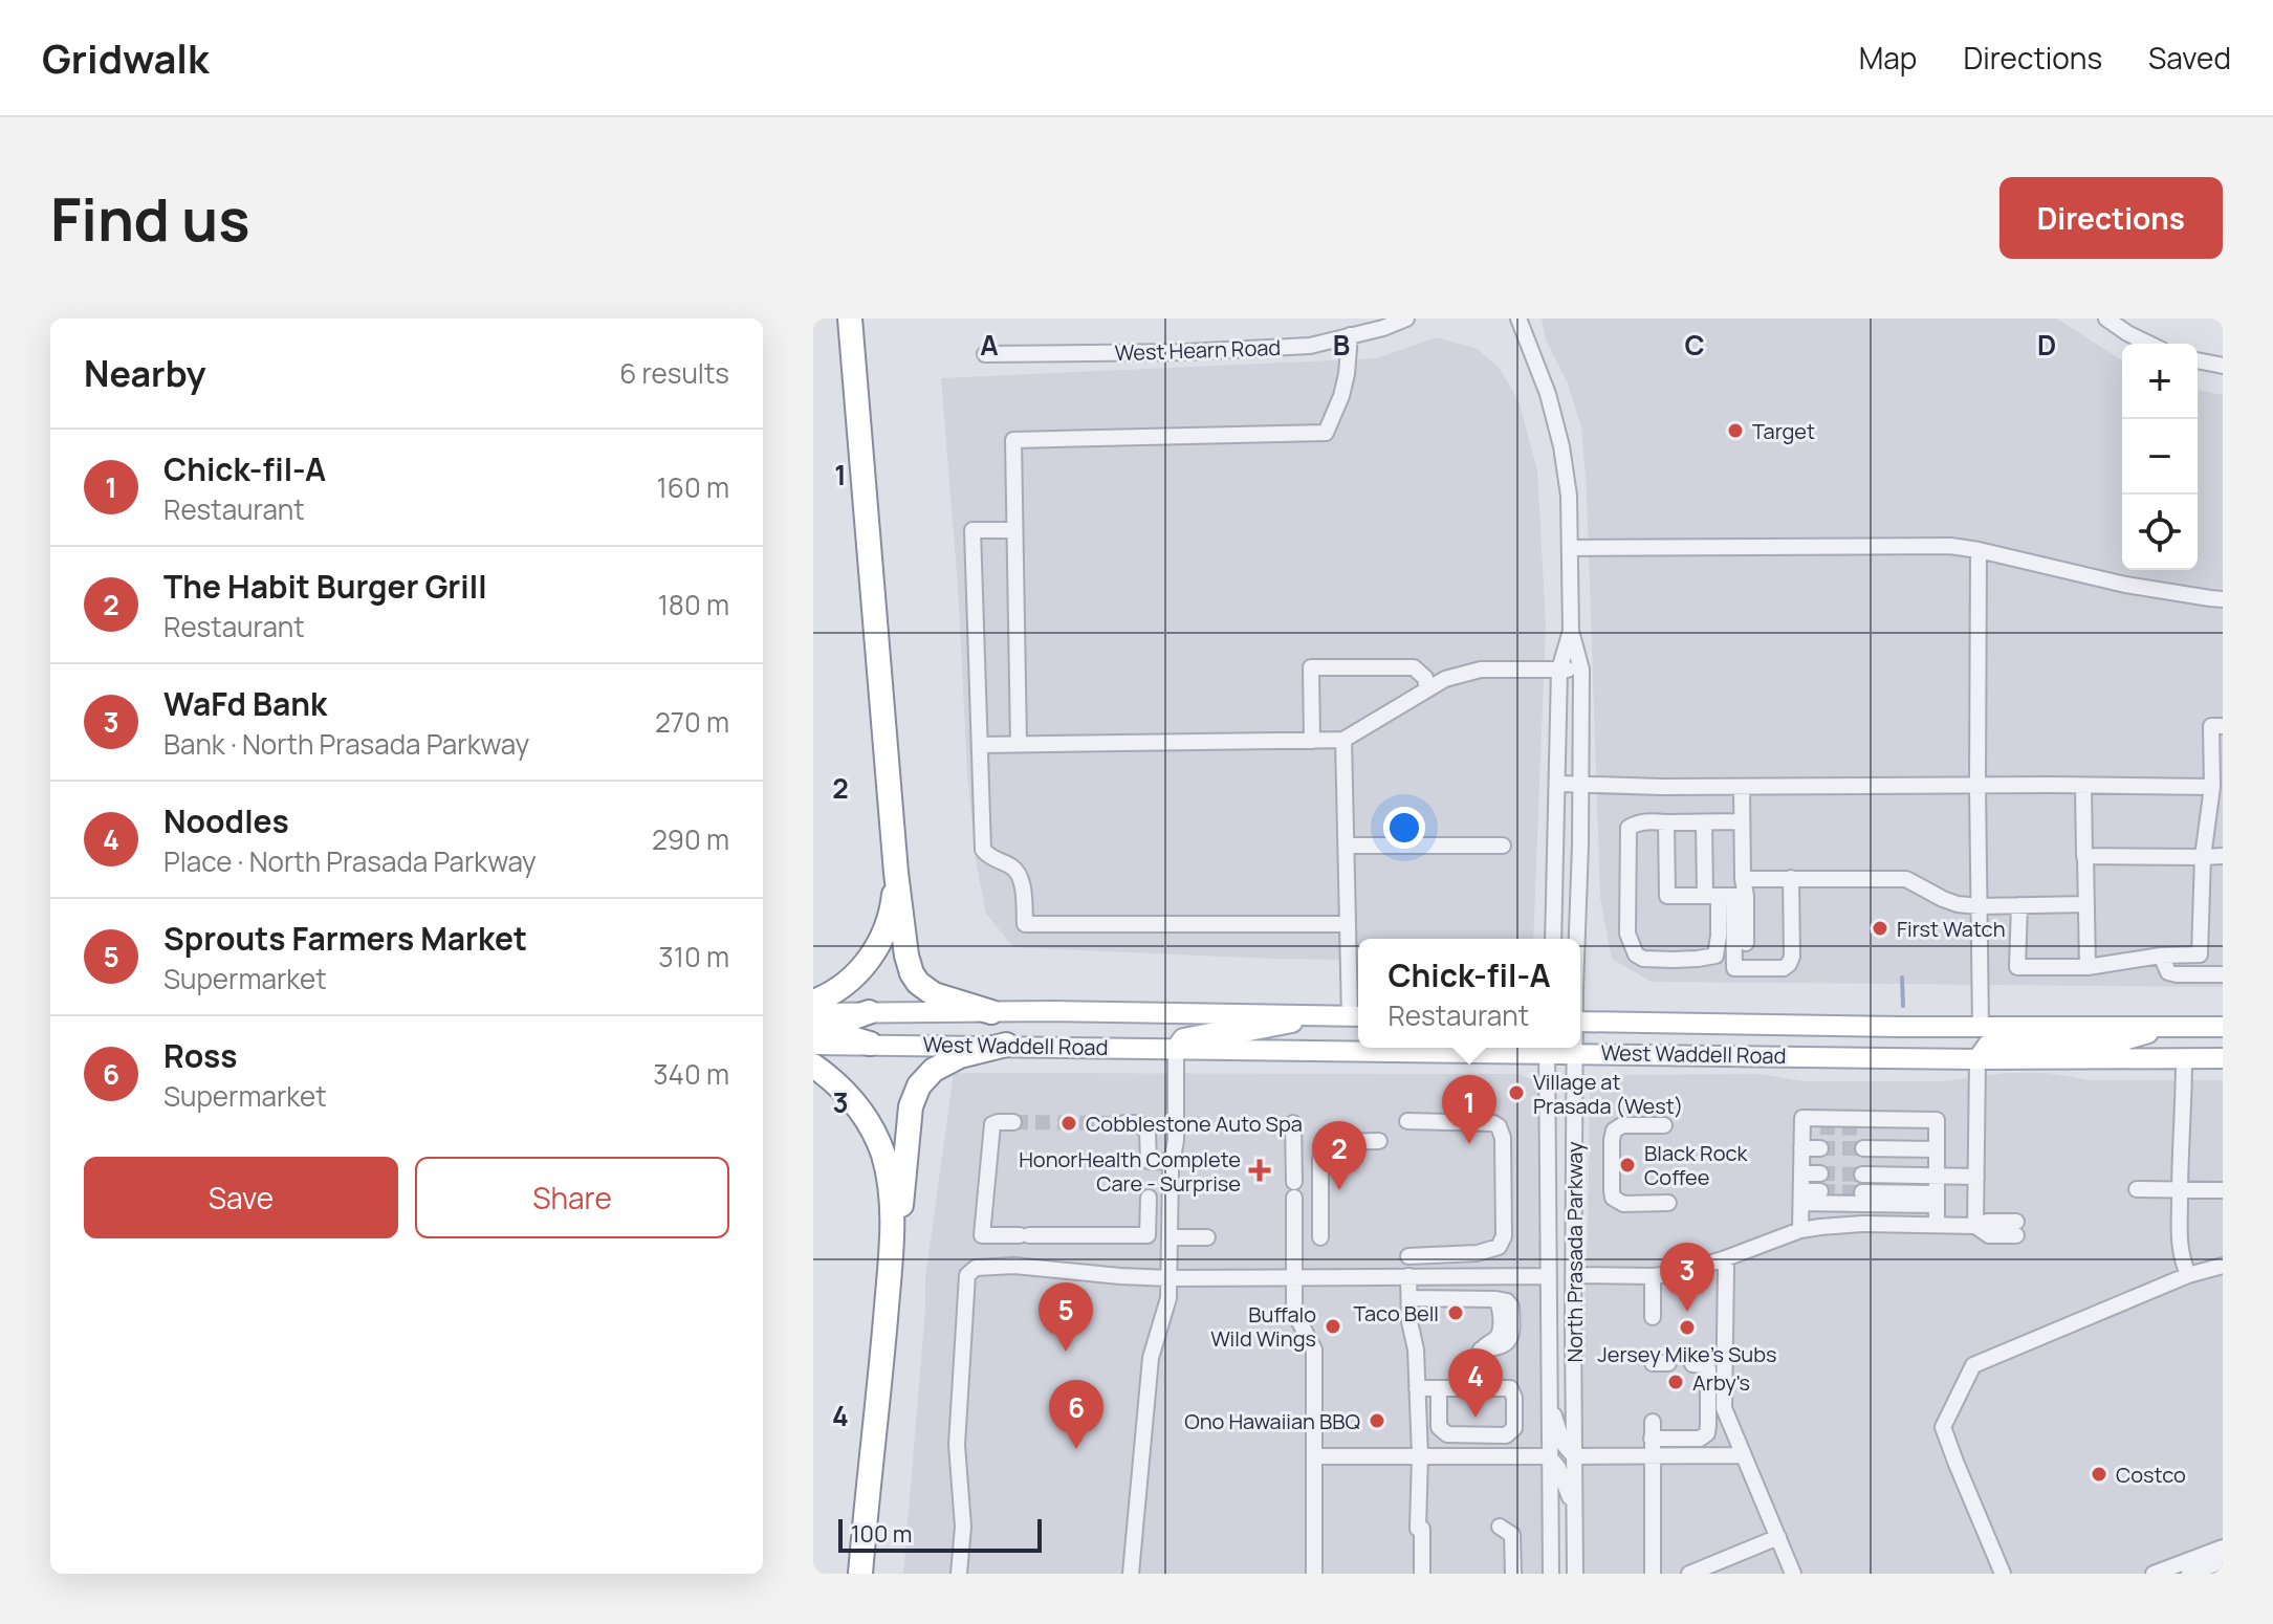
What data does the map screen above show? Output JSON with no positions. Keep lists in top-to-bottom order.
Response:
{
  "streets": {
    "main road": ["West Waddell Road"],
    "street": ["West Hearn Road", "North Prasada Parkway"]
  },
  "crossings": [
    ["West Waddell Road", "North Prasada Parkway"]
  ],
  "places": {
    "other": [
      "Target",
      "First Watch",
      "Village at Prasada (West)",
      "Cobblestone Auto Spa",
      "Black Rock Coffee",
      "Taco Bell",
      "Buffalo Wild Wings",
      "Jersey Mike's Subs",
      "Arby's",
      "Ono Hawaiian BBQ",
      "Costco"
    ],
    "health": ["HonorHealth Complete Care - Surprise"]
  },
  "scale_bar": "100 m",
  "page": {
    "header": "Gridwalk",
    "nav": ["Map", "Directions", "Saved"],
    "buttons": [
      "Directions",
      ["Save", "Share"]
    ],
    "title": "Find us",
    "heading": ["Nearby", "6 results"],
    "map_buttons": ["+", "−"],
    "list": [
      {
        "mark": "1",
        "name": "Chick-fil-A",
        "note": "Restaurant",
        "value": "160 m"
      },
      {
        "mark": "2",
        "name": "The Habit Burger Grill",
        "note": "Restaurant",
        "value": "180 m"
      },
      {
        "mark": "3",
        "name": "WaFd Bank",
        "note": "Bank · North Prasada Parkway",
        "value": "270 m"
      },
      {
        "mark": "4",
        "name": "Noodles",
        "note": "Place · North Prasada Parkway",
        "value": "290 m"
      },
      {
        "mark": "5",
        "name": "Sprouts Farmers Market",
        "note": "Supermarket",
        "value": "310 m"
      },
      {
        "mark": "6",
        "name": "Ross",
        "note": "Supermarket",
        "value": "340 m"
      }
    ],
    "popup": ["Chick-fil-A", "Restaurant"],
    "pins": [
      "1",
      "2",
      "3",
      "5",
      "4",
      "6"
    ],
    "scale": "100 m"
  },
  "grid": {
    "columns": [
      "A",
      "B",
      "C",
      "D"
    ],
    "rows": [
      "1",
      "2",
      "3",
      "4"
    ]
  }
}
